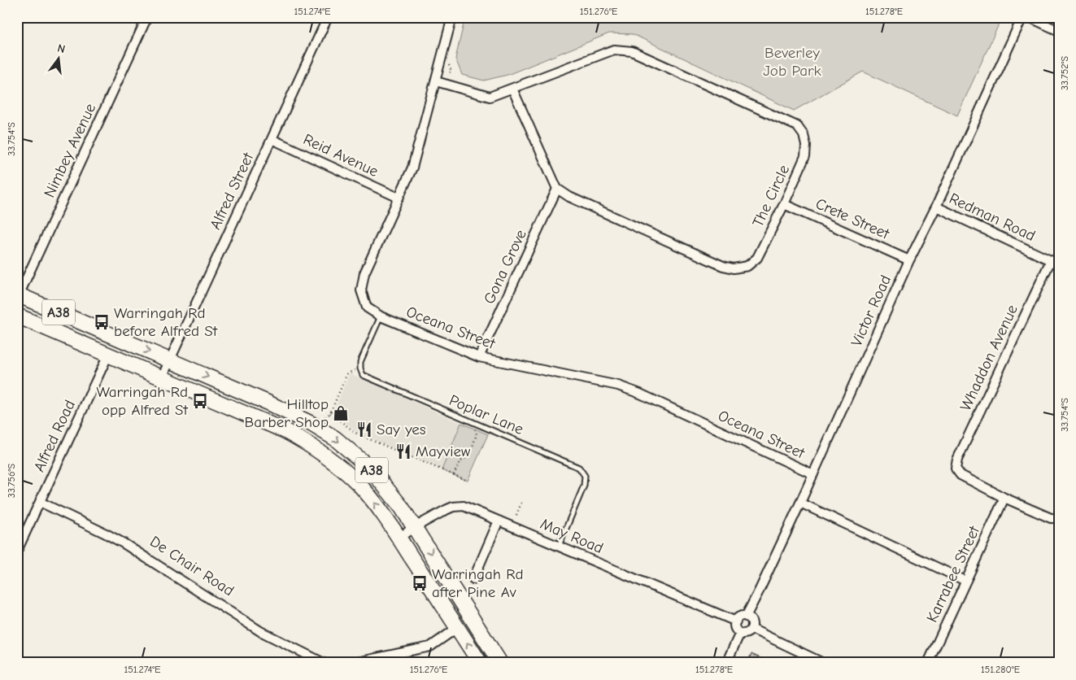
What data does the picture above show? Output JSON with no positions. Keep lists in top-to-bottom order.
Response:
{
  "streets": {
    "highway": ["A38"],
    "street": [
      "Nimbey Avenue",
      "Reid Avenue",
      "Alfred Street",
      "The Circle",
      "Redman Road",
      "Crete Street",
      "Gona Grove",
      "Victor Road",
      "Oceana Street",
      "Whaddon Avenue",
      "Alfred Road",
      "May Road",
      "De Chair Road",
      "Karrabee Street"
    ],
    "lane": ["Poplar Lane"]
  },
  "crossings": [
    ["Nimbey Avenue", "A38"],
    ["Reid Avenue", "Alfred Street"],
    ["Reid Avenue", "Oceana Street"],
    ["Alfred Street", "A38"],
    ["The Circle", "Crete Street"],
    ["The Circle", "Gona Grove"],
    ["The Circle", "Oceana Street"],
    ["Redman Road", "Victor Road"],
    ["Redman Road", "Whaddon Avenue"],
    ["Crete Street", "Victor Road"],
    ["Gona Grove", "Oceana Street"],
    ["Victor Road", "Oceana Street"],
    ["Victor Road", "May Road"],
    ["A38", "Alfred Road"],
    ["A38", "May Road"],
    ["Whaddon Avenue", "Karrabee Street"],
    ["Poplar Lane", "May Road"],
    ["Alfred Road", "De Chair Road"]
  ],
  "parks": ["Beverley Job Park"],
  "places": {
    "bus stop": ["Warringah Rd before Alfred St", "Warringah Rd opp Alfred St", "Warringah Rd after Pine Av"],
    "shop": ["Hilltop Barber Shop"],
    "restaurant": ["Say yes", "Mayview"]
  },
  "north": "top",
  "coordinates": [
    "151.274°E",
    "151.276°E",
    "151.278°E",
    "33.752°S",
    "33.754°S",
    "33.756°S",
    "151.280°E"
  ]
}
